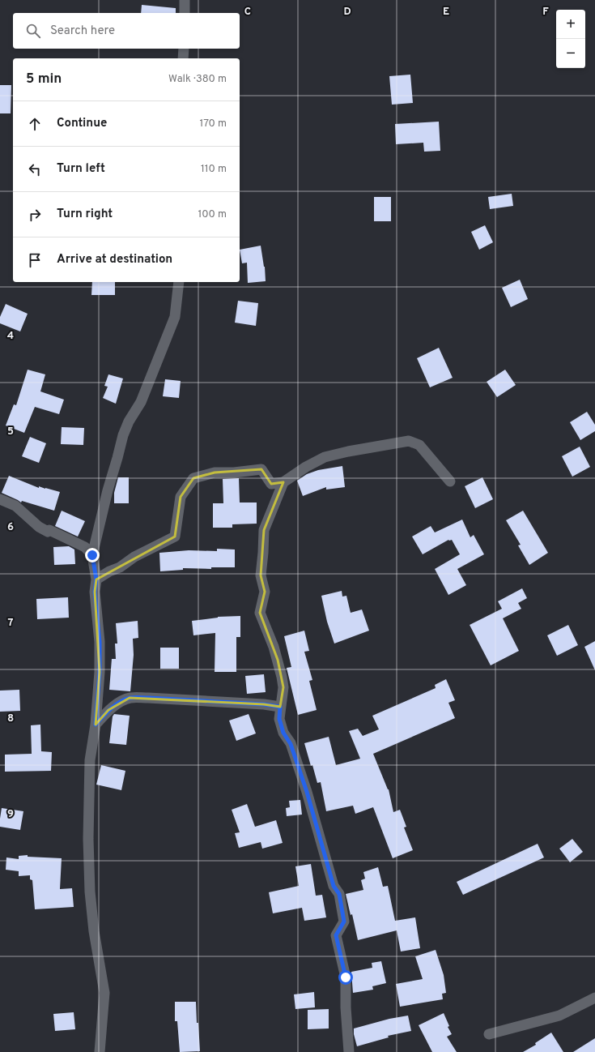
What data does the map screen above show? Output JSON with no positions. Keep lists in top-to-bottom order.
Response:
{
  "page": {
    "map_buttons": ["+", "−"],
    "search": "Search here",
    "heading": ["5 min", "Walk · 380 m"],
    "list": [
      ["Continue", "170 m"],
      ["Turn left", "110 m"],
      ["Turn right", "100 m"],
      "Arrive at destination"
    ]
  },
  "grid": {
    "columns": [
      "C",
      "D",
      "E",
      "F"
    ],
    "rows": [
      "4",
      "5",
      "6",
      "7",
      "8",
      "9"
    ]
  }
}
